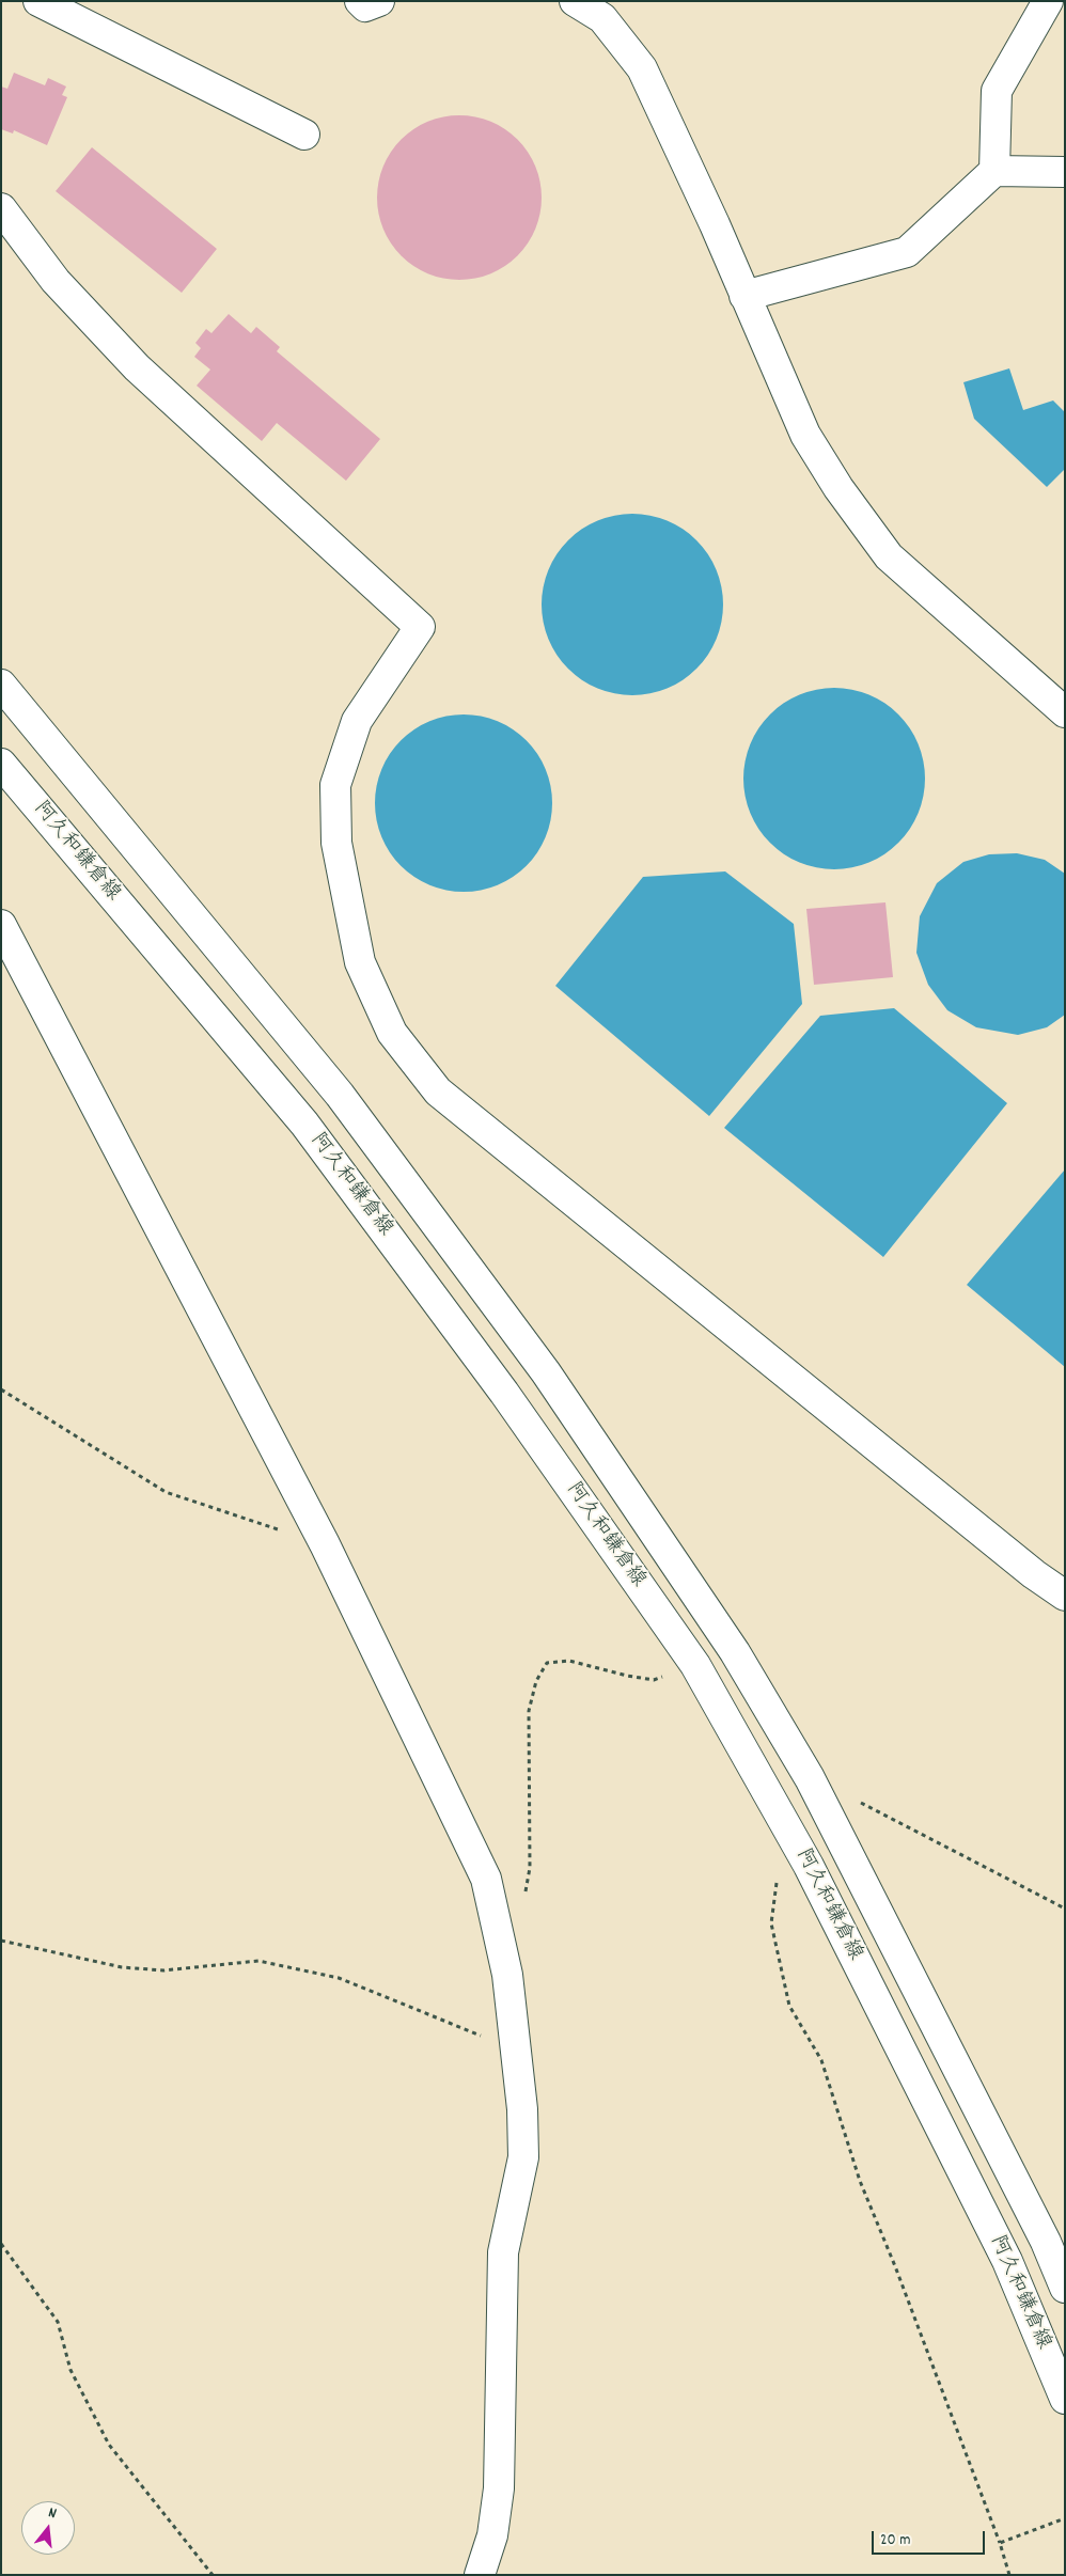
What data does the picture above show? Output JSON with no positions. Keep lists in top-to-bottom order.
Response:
{
  "streets": {
    "main road": ["阿久和鎌倉線"]
  },
  "scale_bar": "20 m",
  "north": "top"
}
